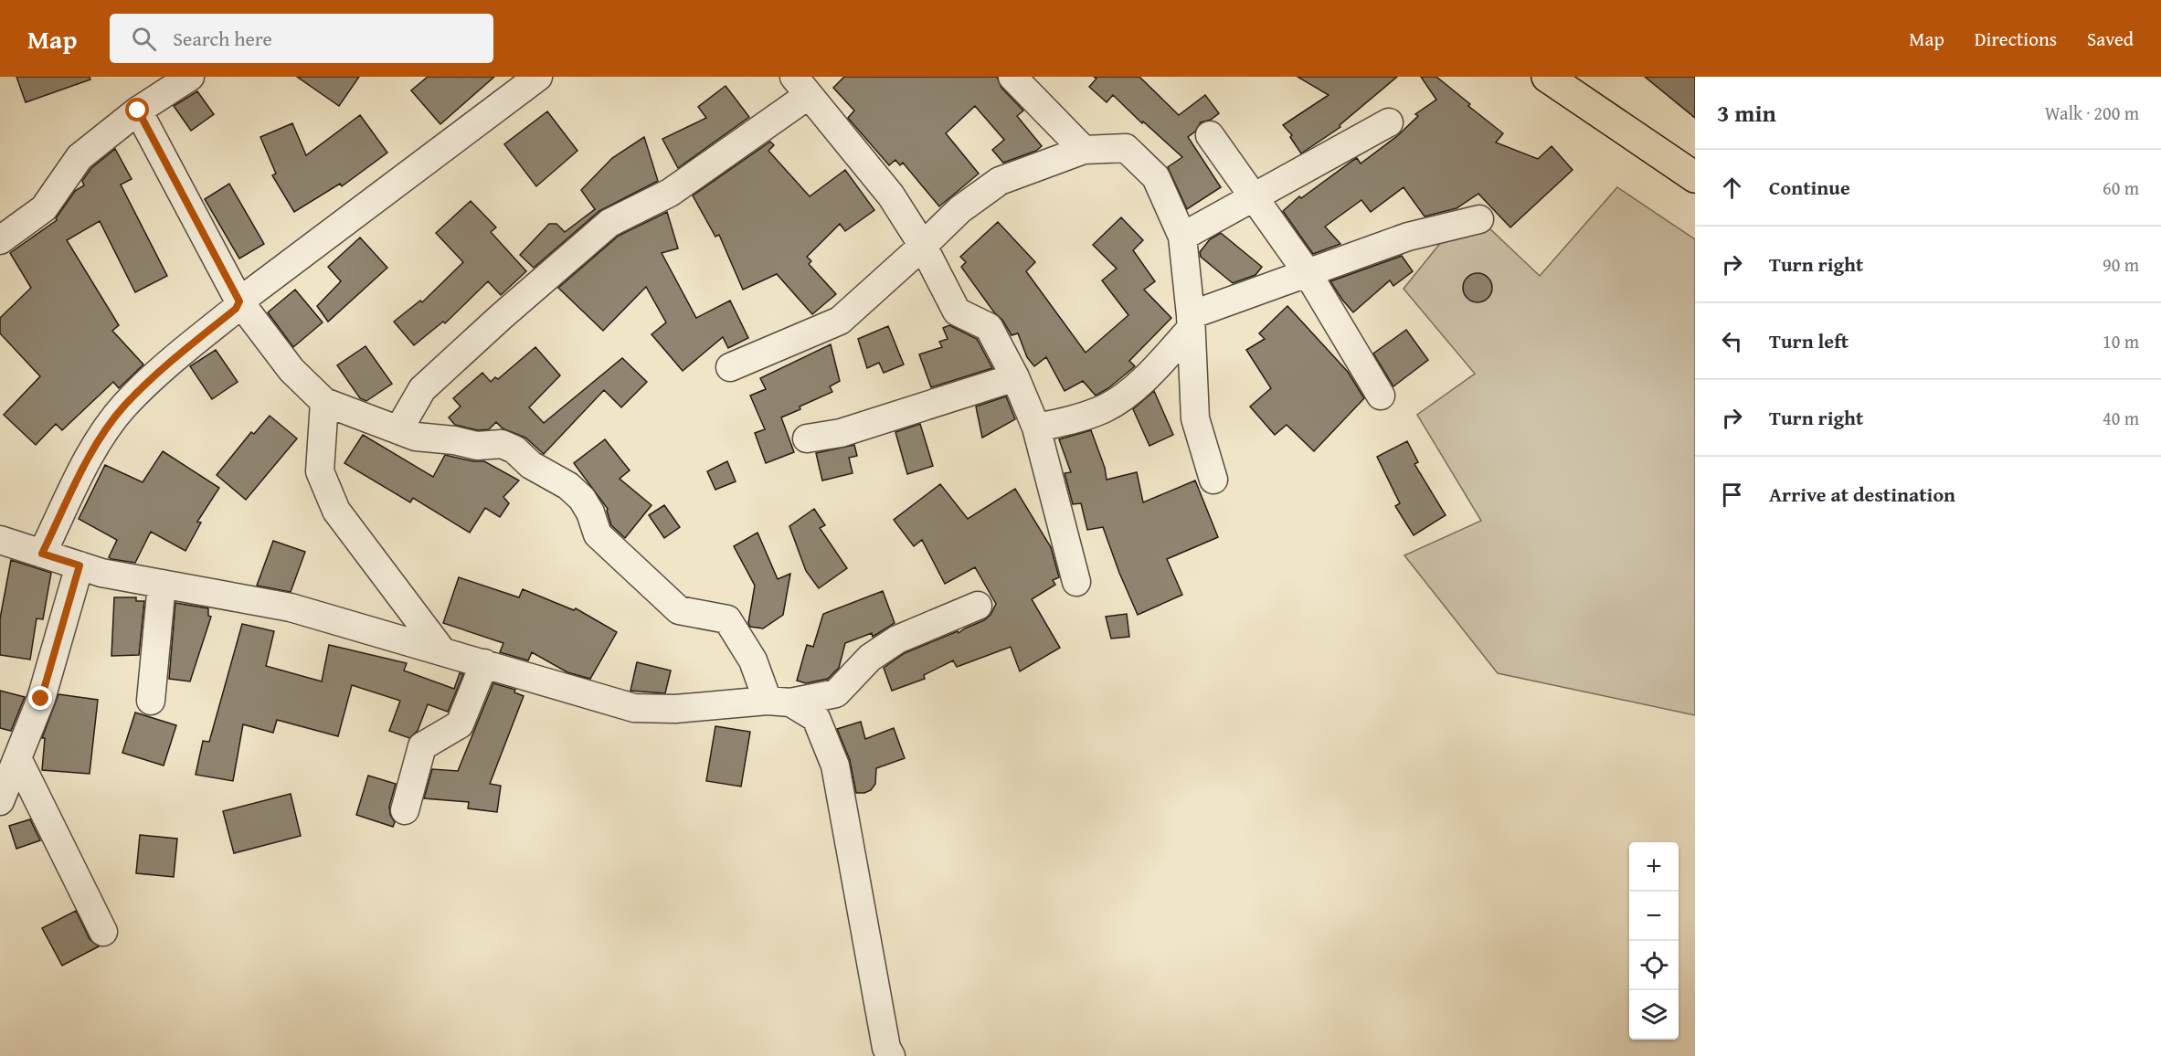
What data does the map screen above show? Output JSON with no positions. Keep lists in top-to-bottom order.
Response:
{
  "page": {
    "header": "Map",
    "search": "Search here",
    "nav": ["Map", "Directions", "Saved"],
    "heading": ["3 min", "Walk · 200 m"],
    "list": [
      ["Continue", "60 m"],
      ["Turn right", "90 m"],
      ["Turn left", "10 m"],
      ["Turn right", "40 m"],
      "Arrive at destination"
    ],
    "map_buttons": ["+", "−"]
  }
}
